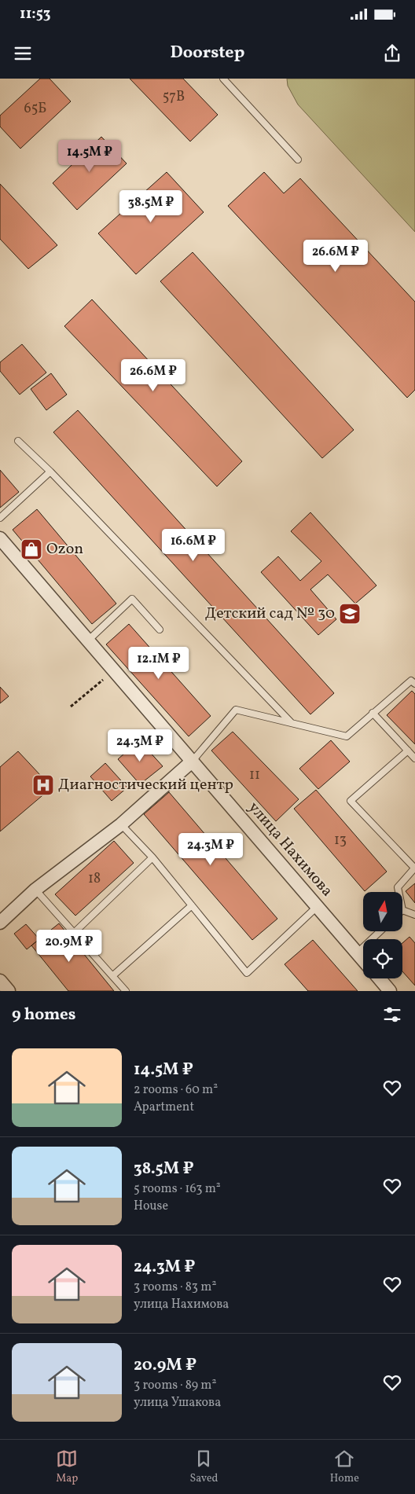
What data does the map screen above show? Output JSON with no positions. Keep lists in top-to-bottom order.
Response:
{
  "streets": {
    "street": ["улица Нахимова"]
  },
  "places": {
    "shop": ["Ozon"],
    "school or university": ["Детский сад № 30"],
    "hospital": ["Диагностический центр"]
  },
  "house_numbers": [
    "57В",
    "65Б",
    "11",
    "13",
    "18"
  ],
  "north": "top",
  "page": {
    "status": "11:53",
    "header": "Doorstep",
    "price": [
      "14.5M ₽",
      "38.5M ₽",
      "26.6M ₽",
      "26.6M ₽",
      "16.6M ₽",
      "12.1M ₽",
      "24.3M ₽",
      "24.3M ₽",
      "20.9M ₽"
    ],
    "heading": "9 homes",
    "list": [
      {
        "name": "14.5M ₽",
        "note": "2 rooms · 60 m² · Apartment"
      },
      {
        "name": "38.5M ₽",
        "note": "5 rooms · 163 m² · House"
      },
      {
        "name": "24.3M ₽",
        "note": "3 rooms · 83 m² · улица Нахимова"
      },
      {
        "name": "20.9M ₽",
        "note": "3 rooms · 89 m² · улица Ушакова"
      }
    ],
    "tabs": ["Map", "Saved", "Home"]
  }
}
